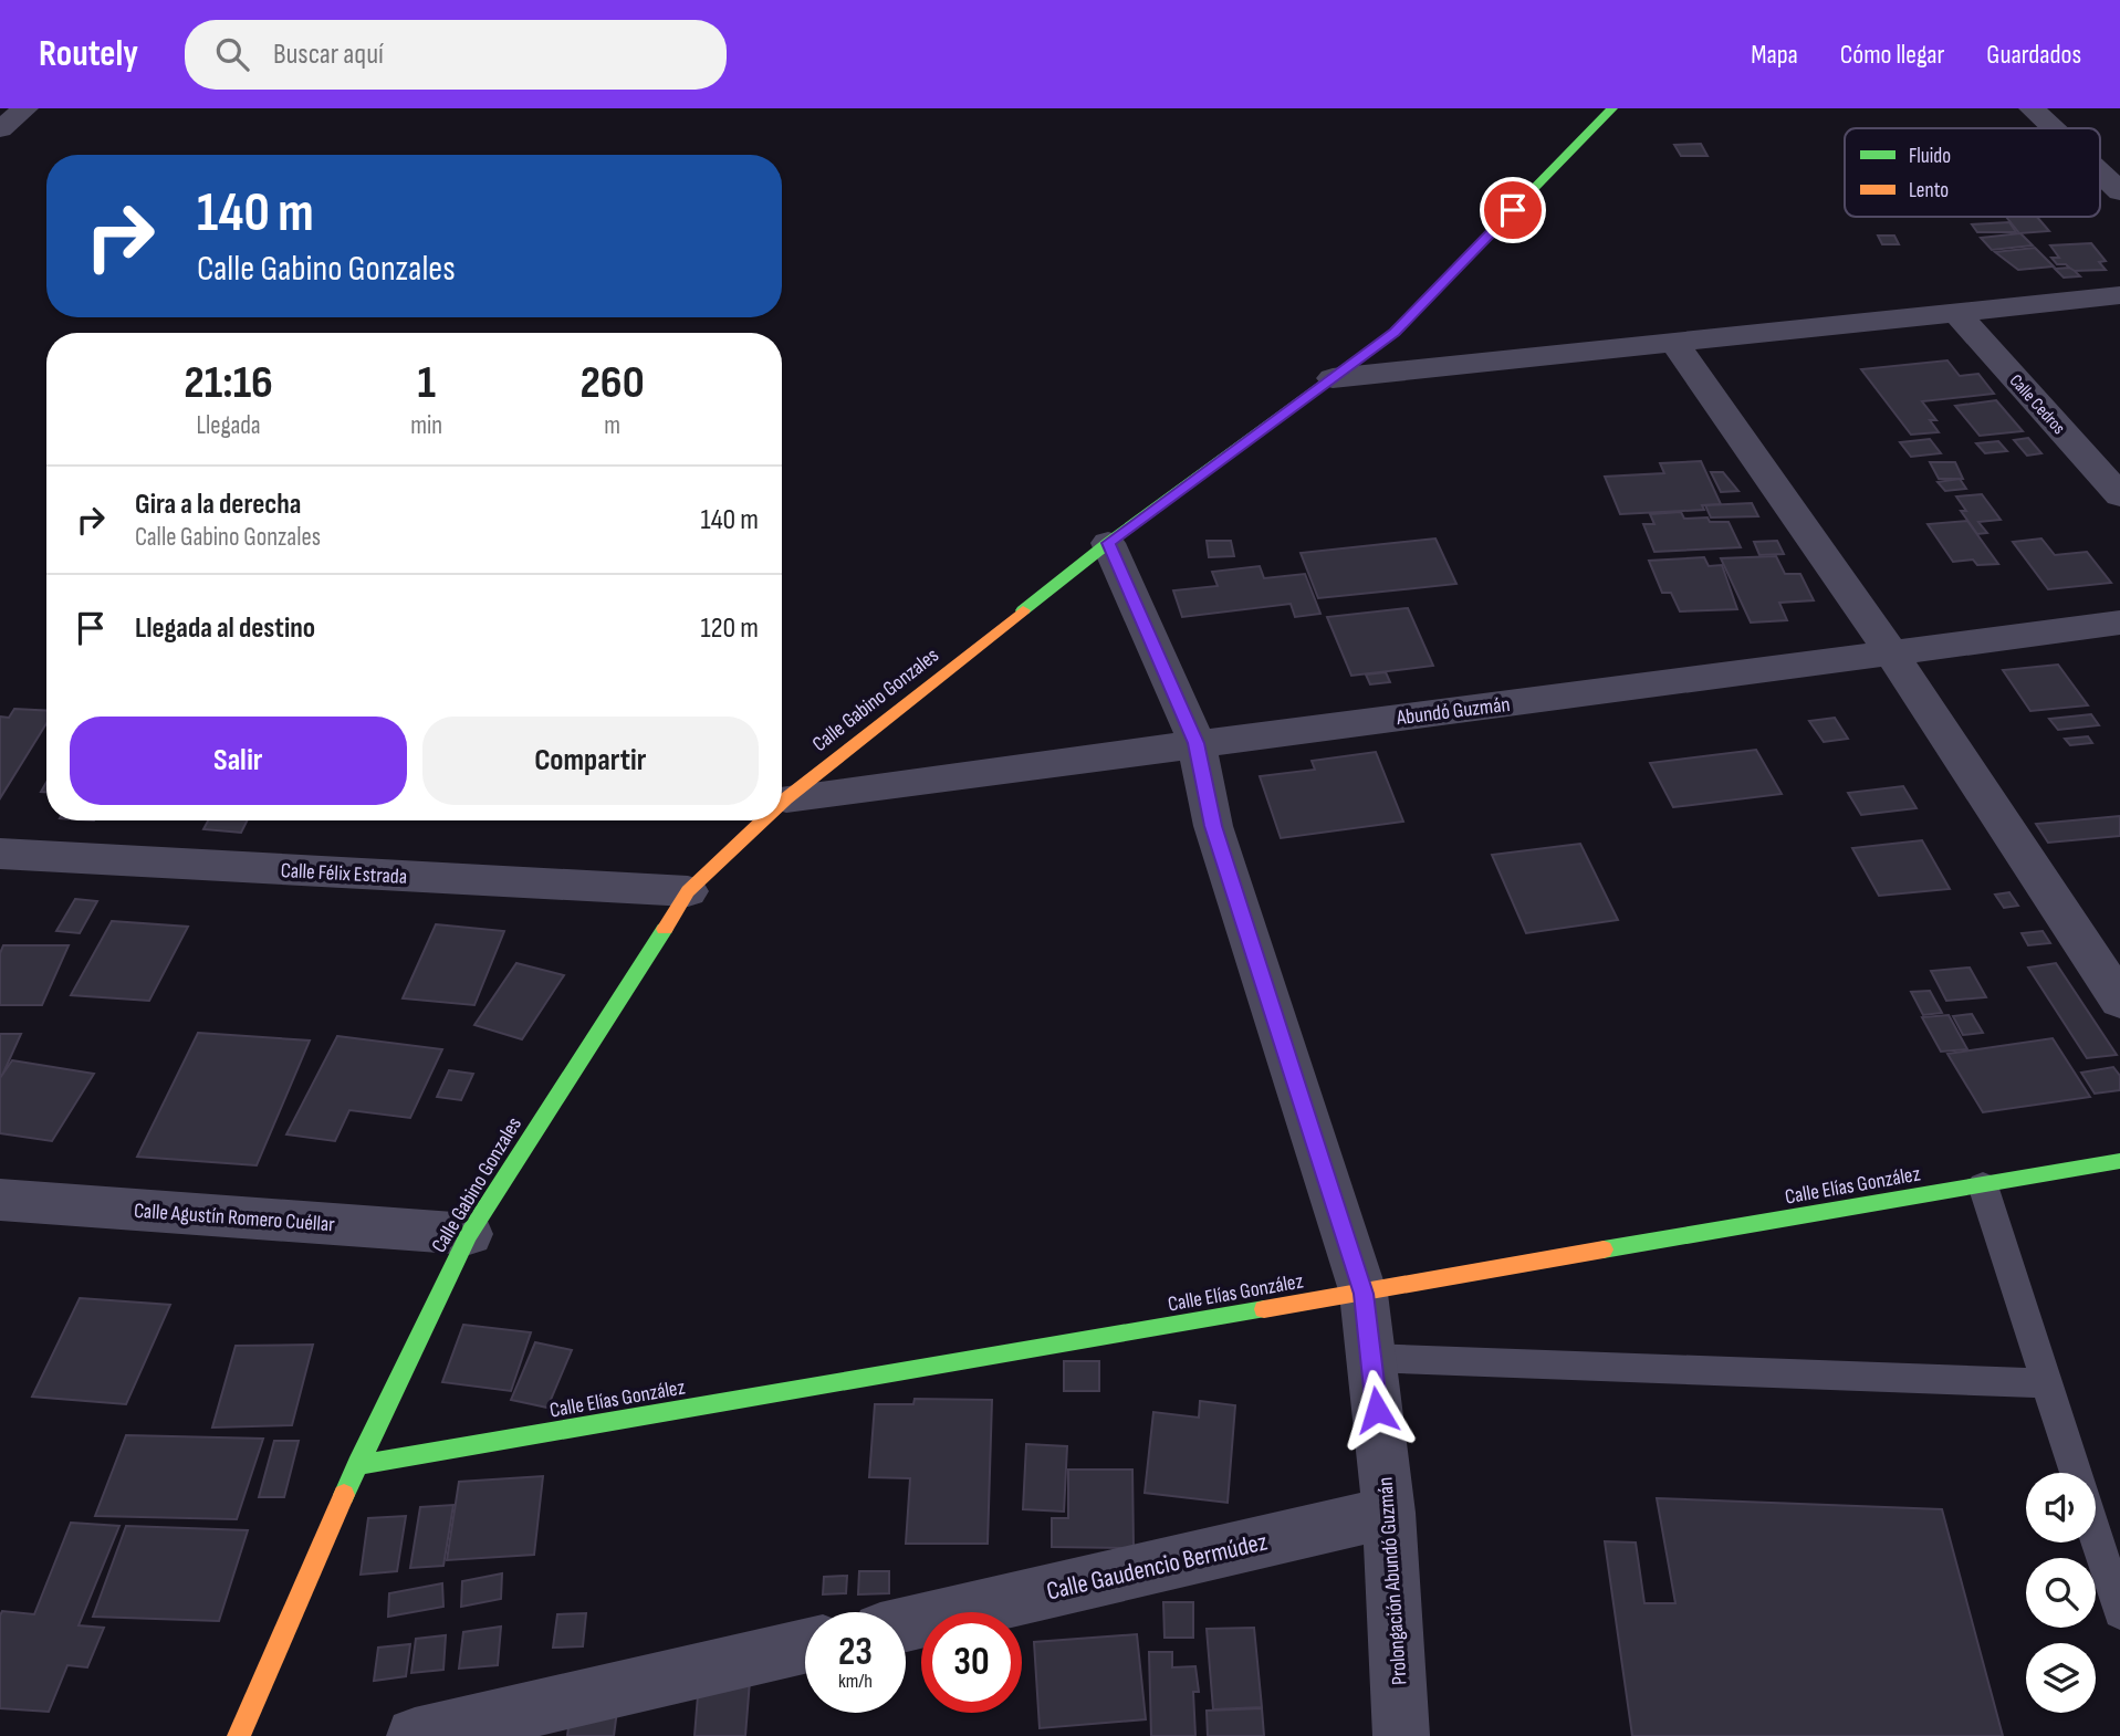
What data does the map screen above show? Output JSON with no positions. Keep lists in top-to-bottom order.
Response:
{
  "streets": {
    "street": [
      "Calle Cedros",
      "Calle Gabino Gonzales",
      "Abundó Guzmán",
      "Calle Félix Estrada",
      "Calle Elías González",
      "Calle Agustín Romero Cuéllar",
      "Calle Gaudencio Bermúdez",
      "Prolongación Abundó Guzmán"
    ]
  },
  "crossings": [
    ["Calle Gabino Gonzales", "Abundó Guzmán"],
    ["Calle Gabino Gonzales", "Calle Félix Estrada"],
    ["Calle Gabino Gonzales", "Calle Elías González"],
    ["Calle Gabino Gonzales", "Calle Agustín Romero Cuéllar"],
    ["Calle Gabino Gonzales", "Prolongación Abundó Guzmán"],
    ["Abundó Guzmán", "Prolongación Abundó Guzmán"],
    ["Calle Elías González", "Prolongación Abundó Guzmán"],
    ["Calle Gaudencio Bermúdez", "Prolongación Abundó Guzmán"]
  ],
  "legend": ["Fluido", "Lento"],
  "page": {
    "header": "Routely",
    "search": "Buscar aquí",
    "nav": ["Mapa", "Cómo llegar", "Guardados"],
    "turn": ["140 m", "Calle Gabino Gonzales"],
    "eta": [
      "21:16",
      "Llegada",
      "1",
      "min",
      "260",
      "m"
    ],
    "list": [
      {
        "name": "Gira a la derecha",
        "note": "Calle Gabino Gonzales",
        "value": "140 m"
      },
      {
        "name": "Llegada al destino",
        "value": "120 m"
      }
    ],
    "buttons": ["Salir", "Compartir"],
    "speed": "23 km/h",
    "limit": "30"
  }
}
